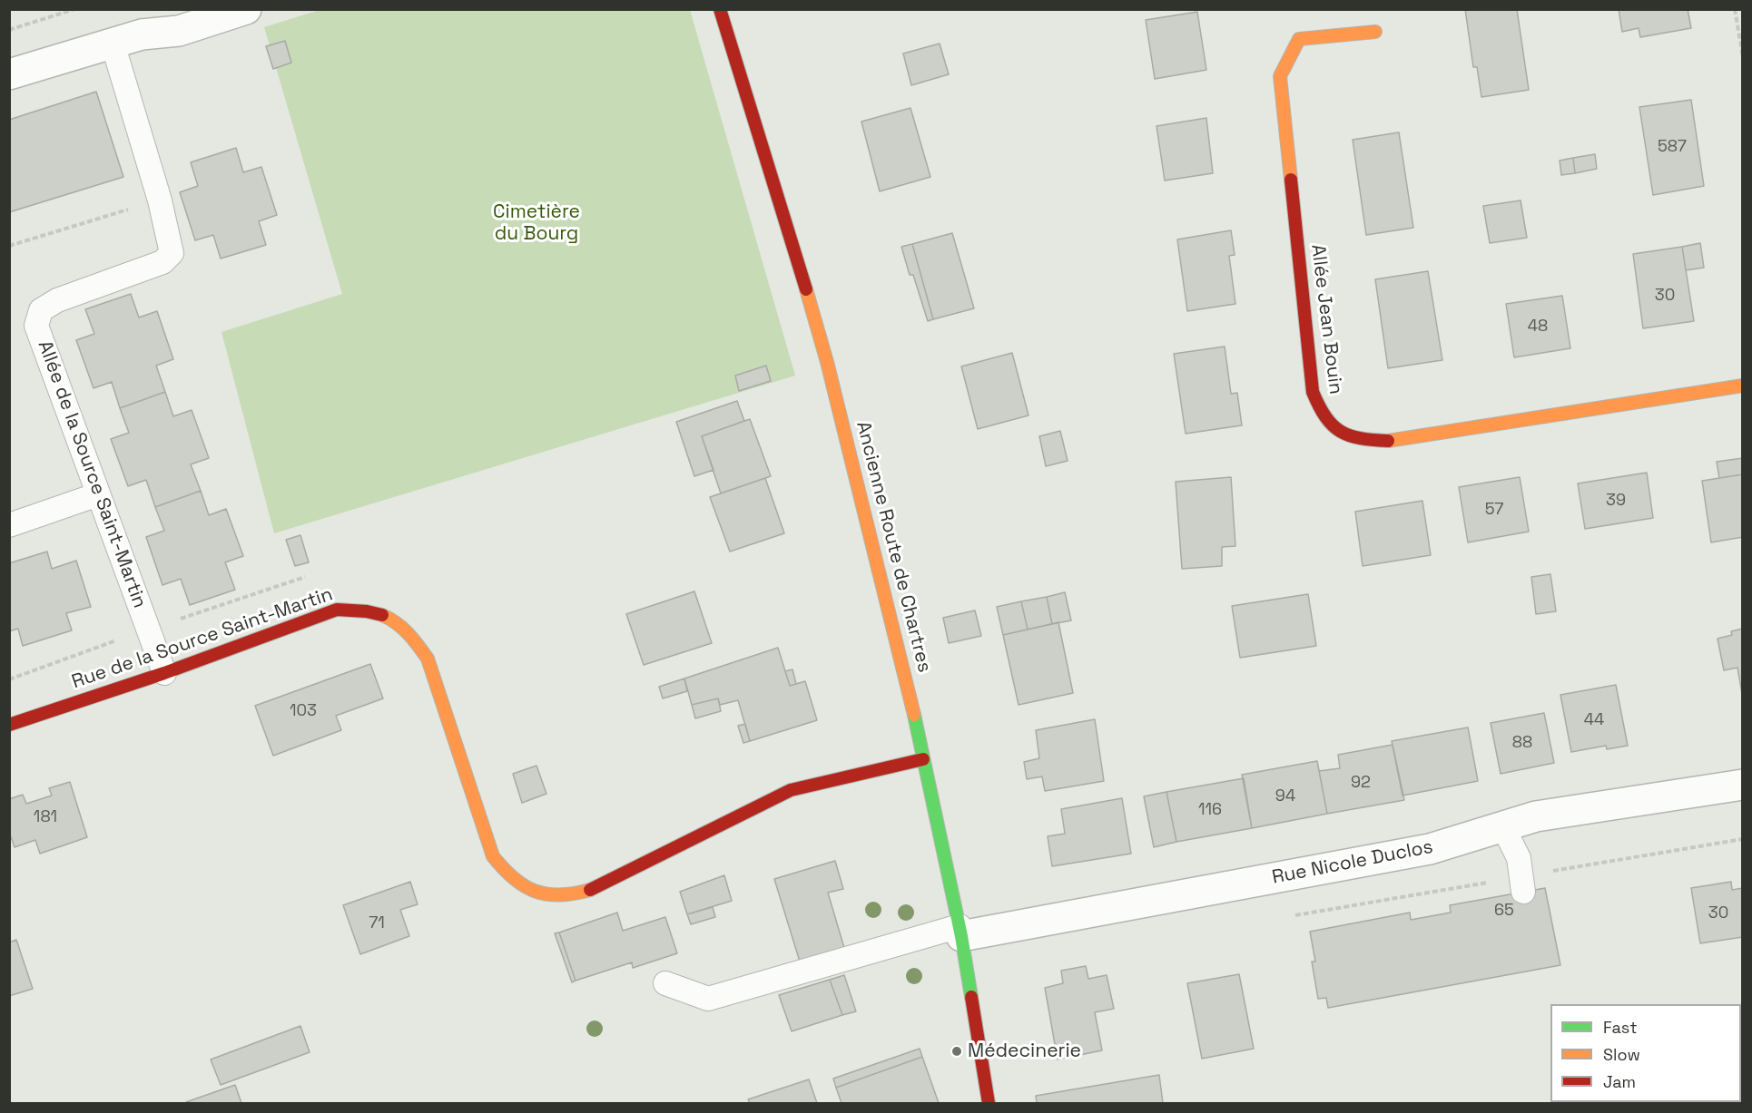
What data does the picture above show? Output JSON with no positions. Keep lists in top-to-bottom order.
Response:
{
  "streets": {
    "street": [
      "Allée Jean Bouin",
      "Ancienne Route de Chartres",
      "Rue de la Source Saint-Martin",
      "Rue Nicole Duclos"
    ],
    "lane": ["Allée de la Source Saint-Martin"]
  },
  "crossings": [
    ["Allée de la Source Saint-Martin", "Rue de la Source Saint-Martin"],
    ["Ancienne Route de Chartres", "Rue de la Source Saint-Martin"],
    ["Ancienne Route de Chartres", "Rue Nicole Duclos"]
  ],
  "parks": ["Cimetière du Bourg"],
  "places": ["Médecinerie"],
  "house_numbers": [
    "587",
    "30",
    "48",
    "39",
    "57",
    "103",
    "44",
    "88",
    "92",
    "94",
    "116",
    "181",
    "65",
    "30",
    "71"
  ],
  "legend": ["Fast", "Slow", "Jam"]
}
